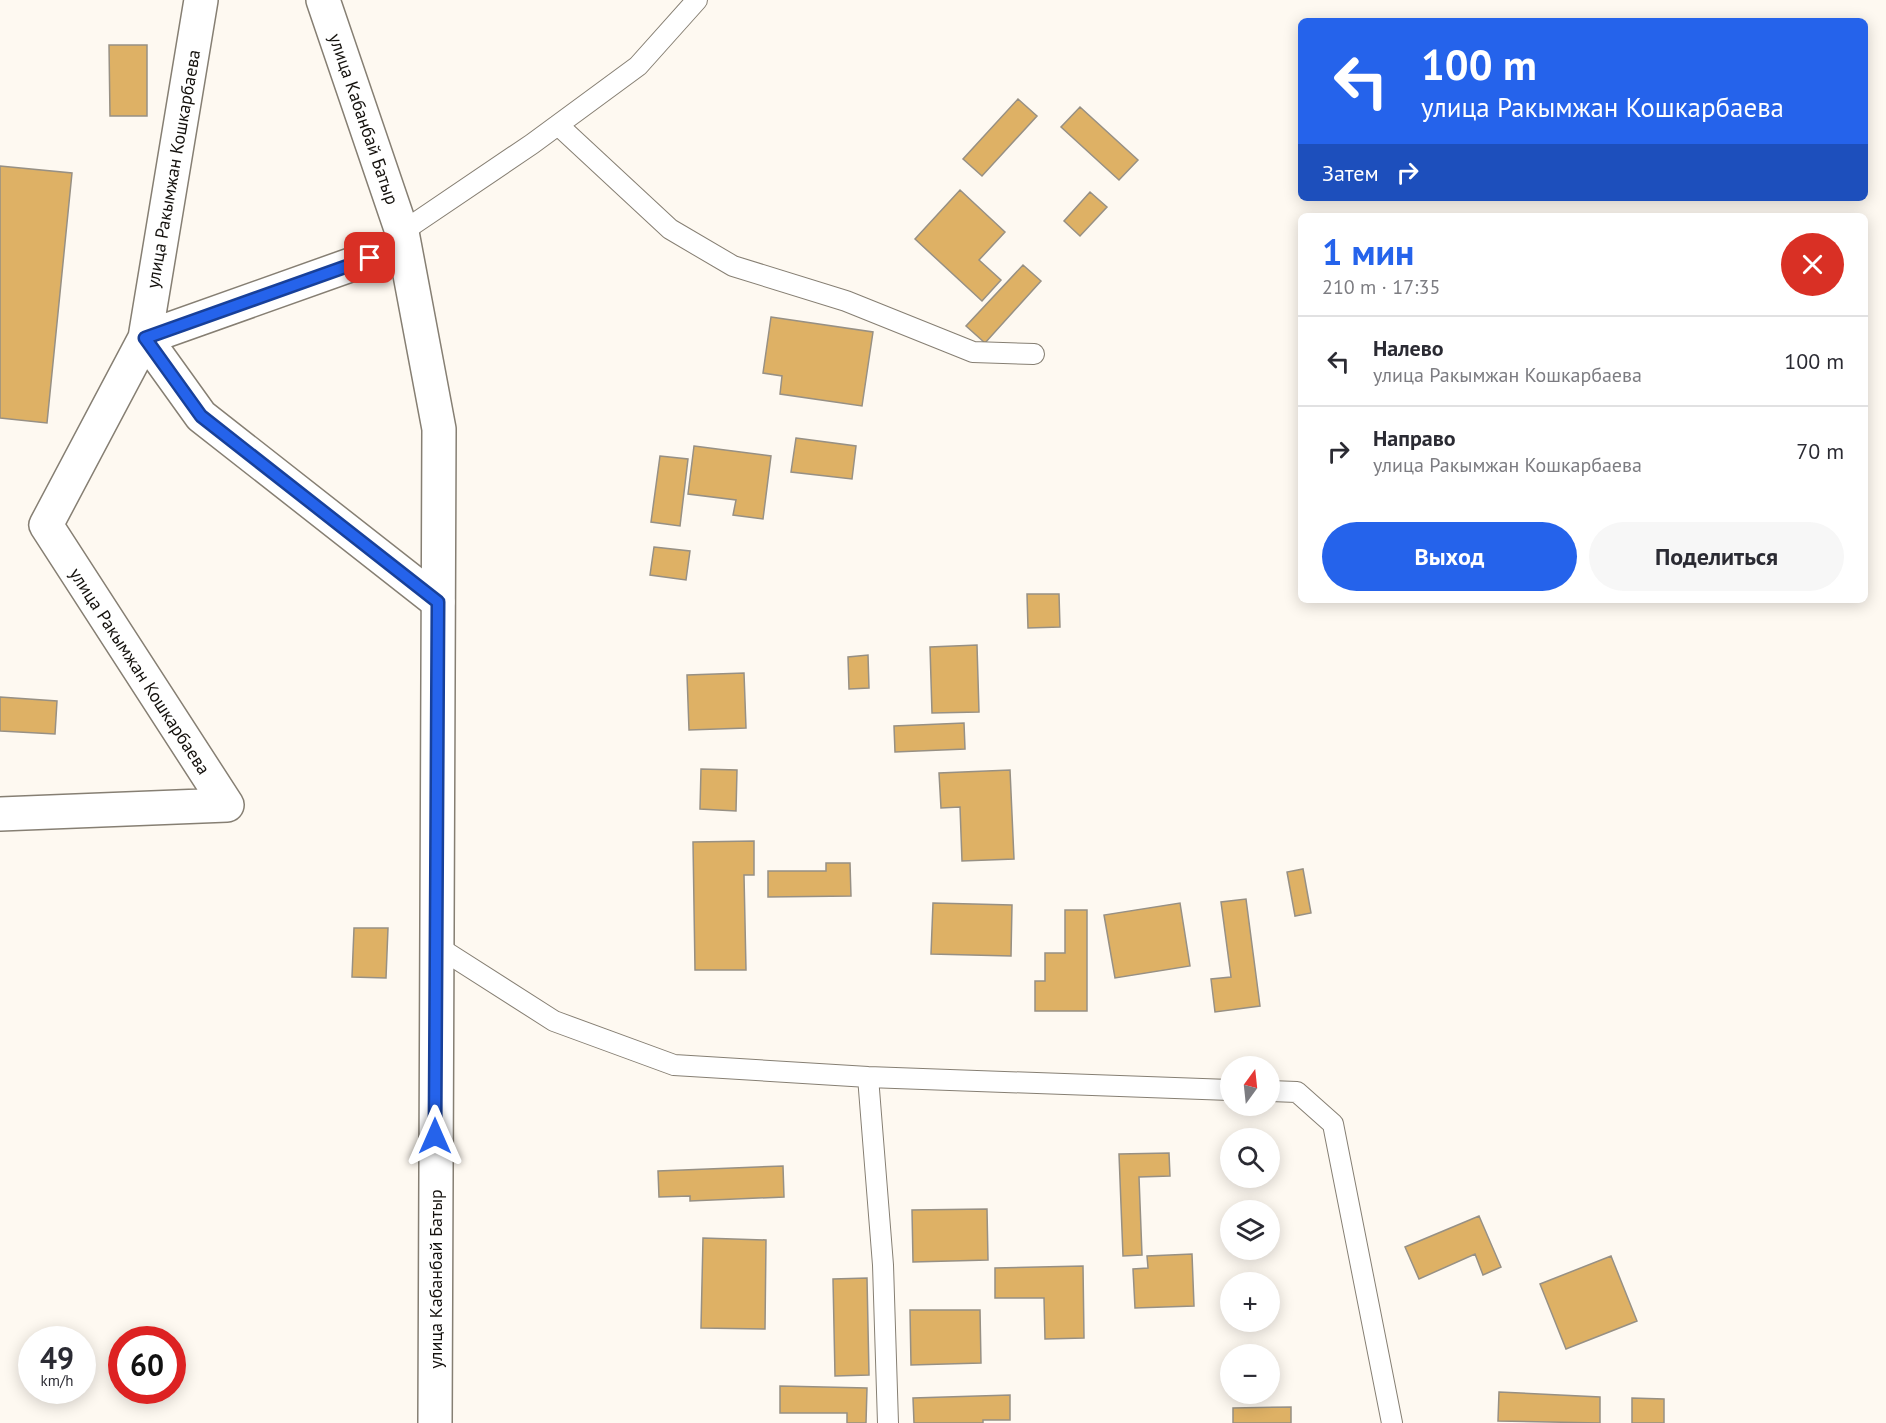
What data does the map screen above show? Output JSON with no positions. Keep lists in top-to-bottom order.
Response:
{
  "streets": {
    "street": ["улица Кабанбай Батыр", "улица Ракымжан Кошкарбаева"]
  },
  "north": "top",
  "page": {
    "turn": ["100 m", "улица Ракымжан Кошкарбаева"],
    "then": "Затем",
    "heading": ["1 мин", "210 m · 17:35"],
    "list": [
      {
        "name": "Налево",
        "note": "улица Ракымжан Кошкарбаева",
        "value": "100 m"
      },
      {
        "name": "Направо",
        "note": "улица Ракымжан Кошкарбаева",
        "value": "70 m"
      }
    ],
    "buttons": ["Выход", "Поделиться"],
    "map_buttons": ["+", "−"],
    "speed": "49 km/h",
    "limit": "60"
  }
}
